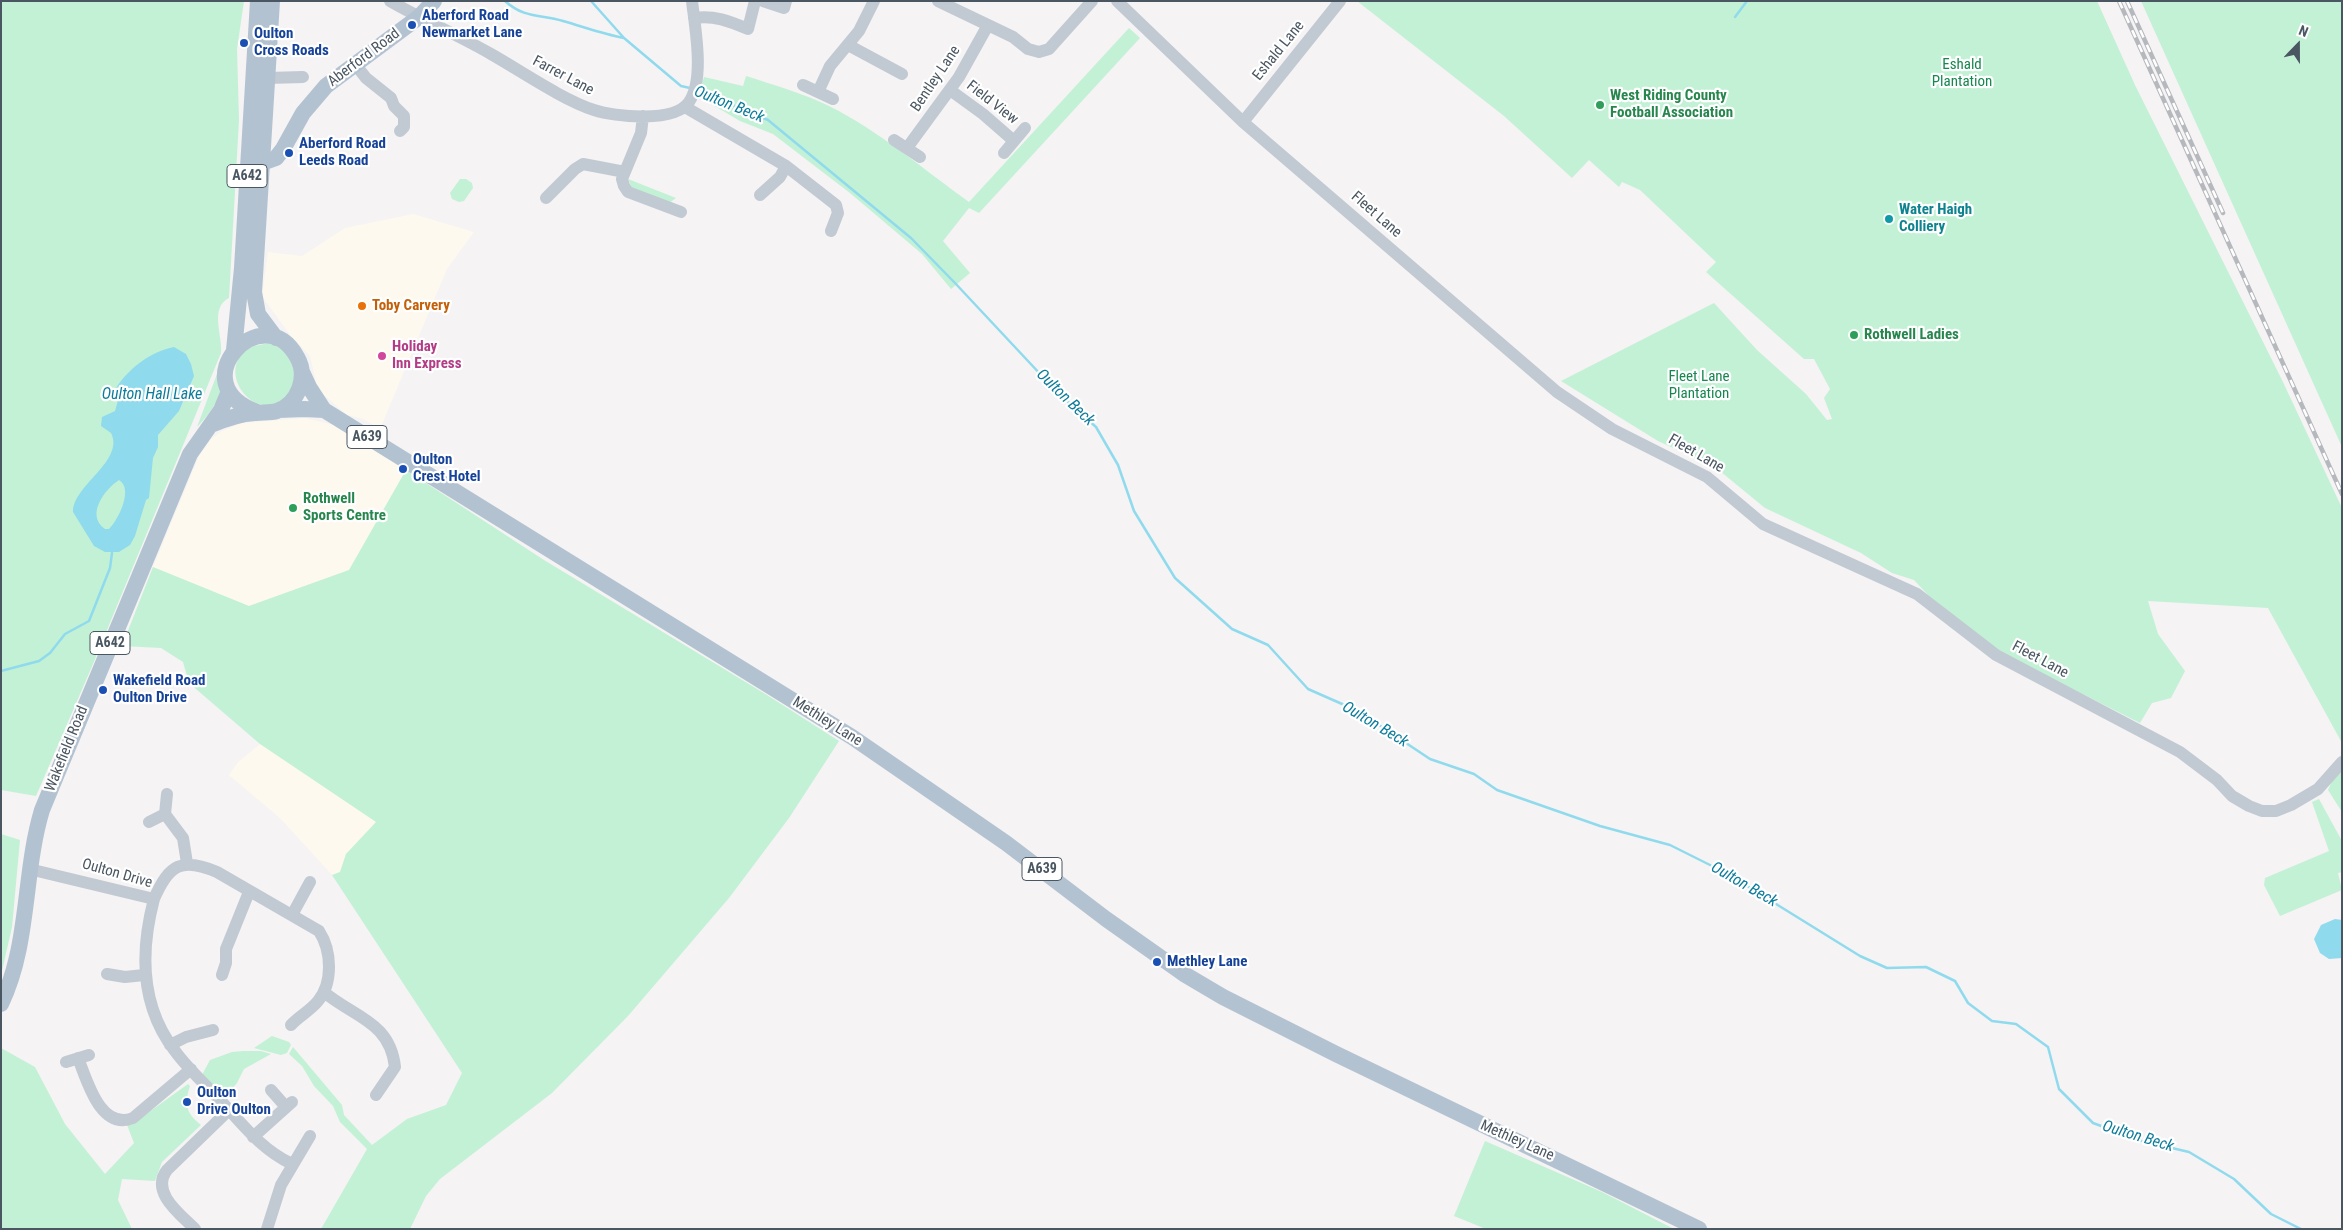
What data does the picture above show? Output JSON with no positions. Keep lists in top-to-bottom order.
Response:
{
  "streets": {
    "main road": [
      "Aberford Road",
      "A642",
      "A639",
      "Methley Lane",
      "Wakefield Road"
    ],
    "street": [
      "Eshald Lane",
      "Farrer Lane",
      "Bentley Lane",
      "Field View",
      "Fleet Lane",
      "Oulton Drive"
    ]
  },
  "crossings": [
    ["Eshald Lane", "Fleet Lane"],
    ["Aberford Road", "Farrer Lane"],
    ["Aberford Road", "A642"],
    ["Bentley Lane", "Field View"],
    ["A642", "Methley Lane"],
    ["A642", "Wakefield Road"],
    ["Wakefield Road", "Oulton Drive"]
  ],
  "water": ["Oulton Beck", "Oulton Hall Lake"],
  "parks": ["Eshald Plantation", "Fleet Lane Plantation"],
  "places": [
    "Aberford Road Newmarket Lane",
    "Oulton Cross Roads",
    "West Riding County Football Association",
    "Aberford Road Leeds Road",
    "Water Haigh Colliery",
    "Toby Carvery",
    "Rothwell Ladies",
    "Holiday Inn Express",
    "Oulton Crest Hotel",
    "Rothwell Sports Centre",
    "Wakefield Road Oulton Drive",
    "Methley Lane",
    "Oulton Drive Oulton"
  ],
  "north": "top"
}
